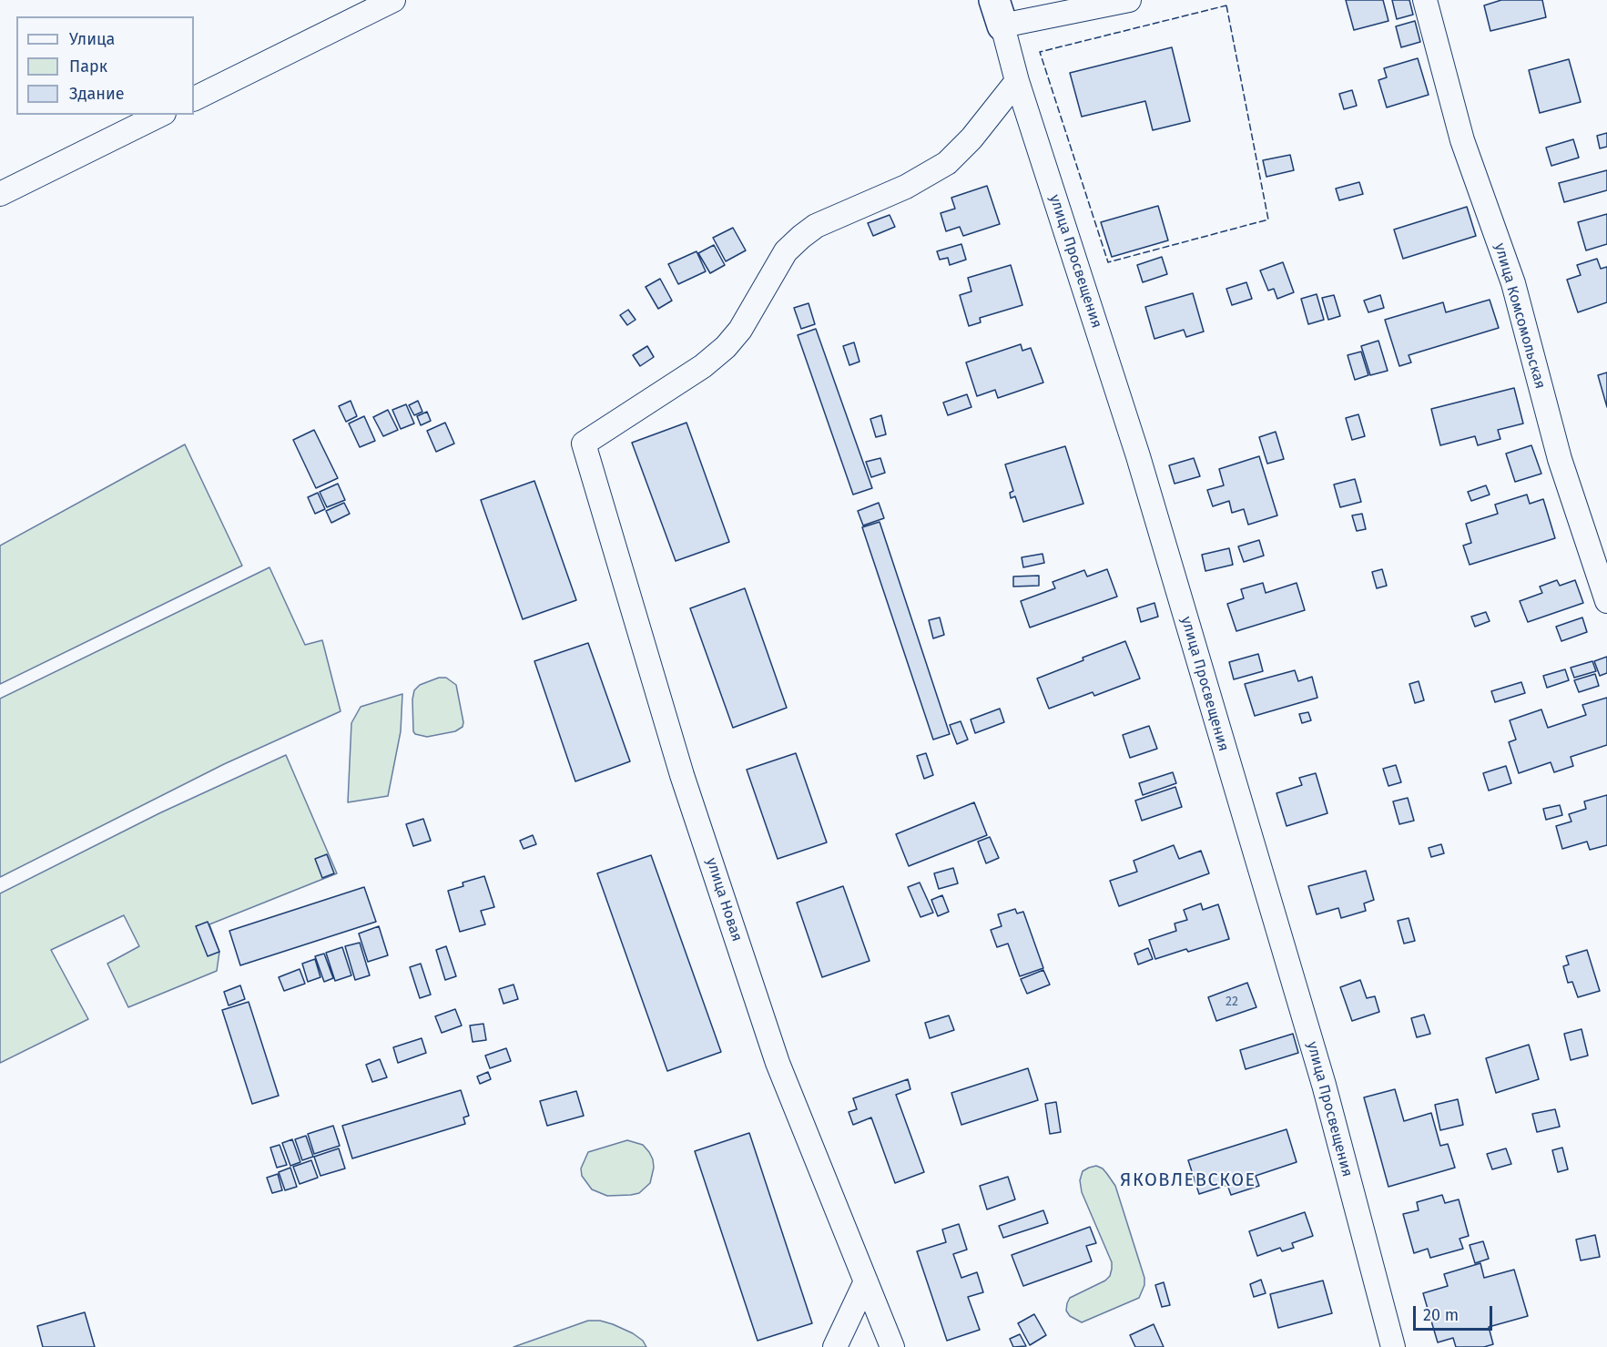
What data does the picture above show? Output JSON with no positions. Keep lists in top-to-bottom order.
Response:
{
  "streets": {
    "street": ["улица Просвещения", "улица Комсомольская", "улица Новая"]
  },
  "crossings": [
    ["улица Просвещения", "улица Новая"]
  ],
  "districts": ["ЯКОВЛЕВСКОЕ"],
  "house_numbers": ["22"],
  "legend": ["Улица", "Парк", "Здание"],
  "scale_bar": "20 m"
}
